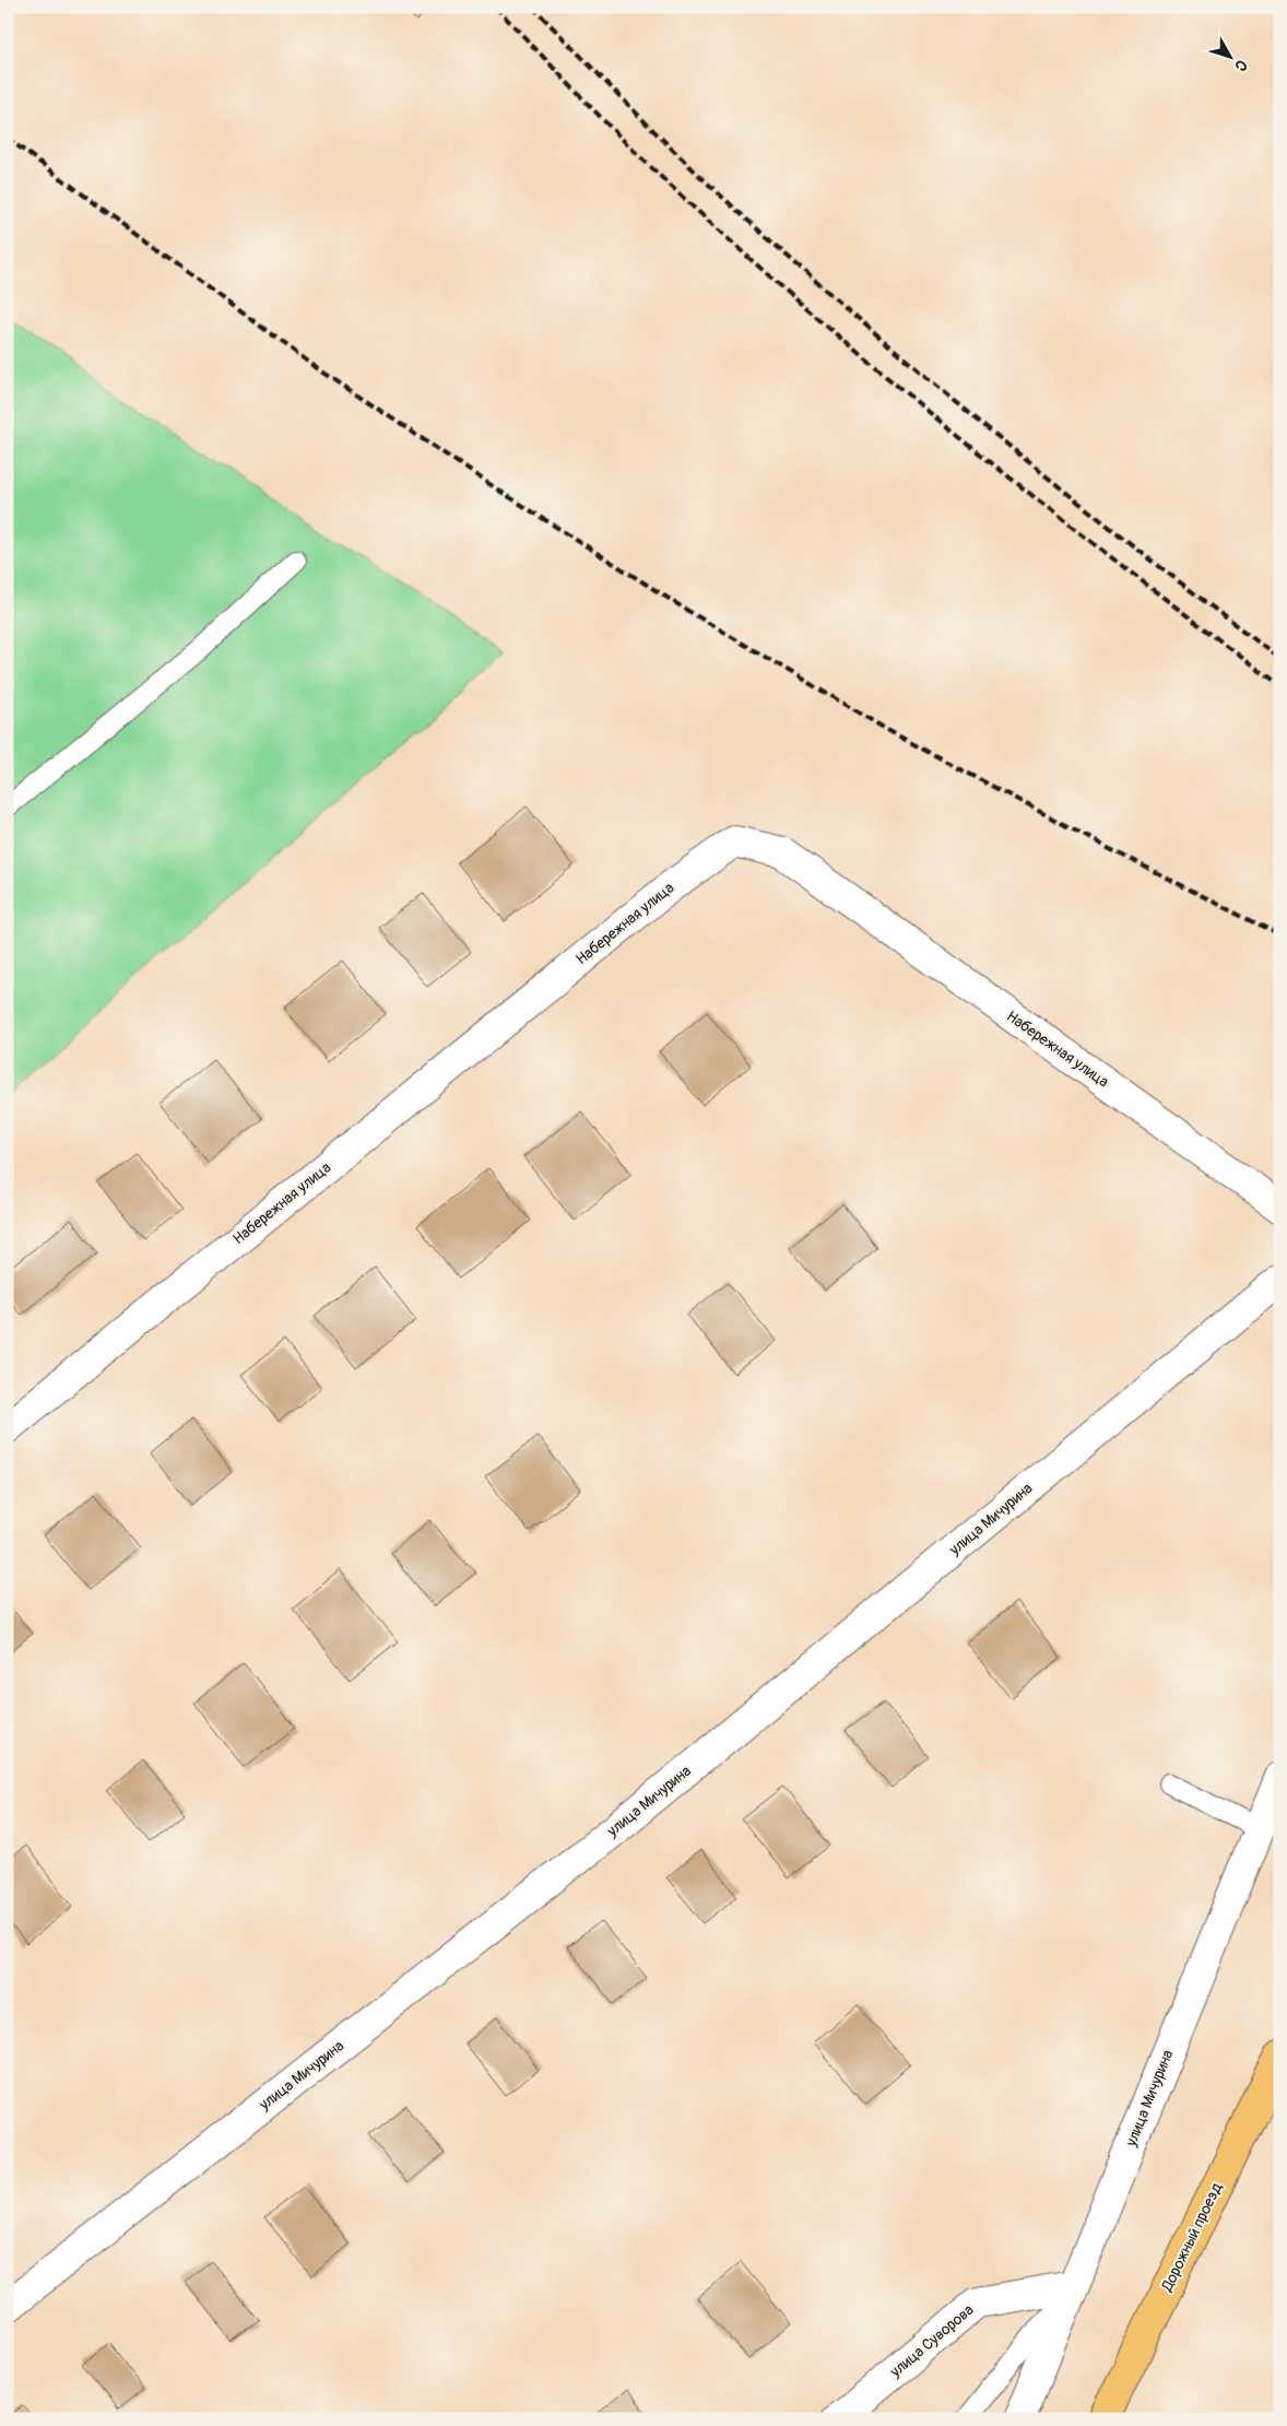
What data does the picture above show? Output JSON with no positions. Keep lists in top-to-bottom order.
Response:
{
  "streets": {
    "highway": ["Дорожный проезд"],
    "street": ["Набережная улица", "улица Мичурина", "улица Суворова"]
  },
  "crossings": [
    ["улица Мичурина", "улица Суворова"]
  ],
  "north": "bottom right"
}
